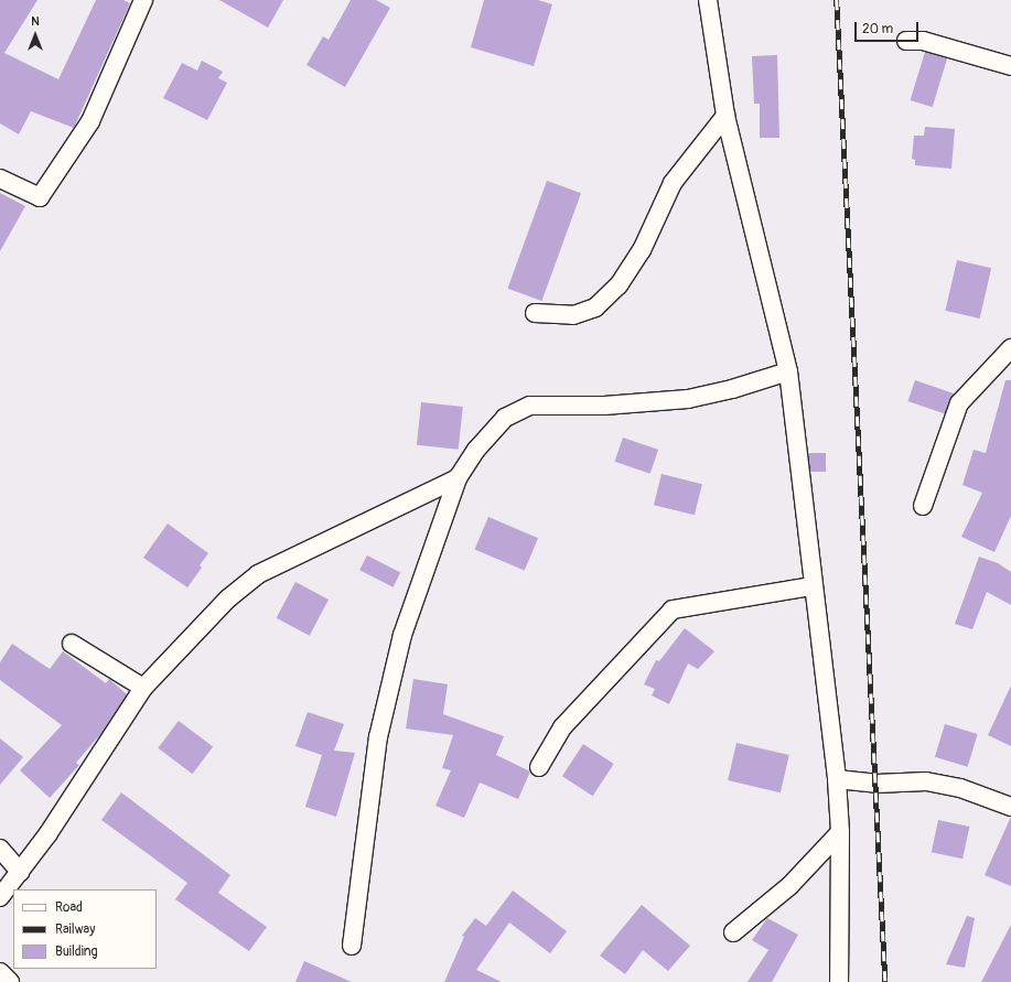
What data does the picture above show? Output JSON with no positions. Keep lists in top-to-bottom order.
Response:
{
  "legend": ["Road", "Railway", "Building"],
  "scale_bar": "20 m",
  "north": "top"
}
